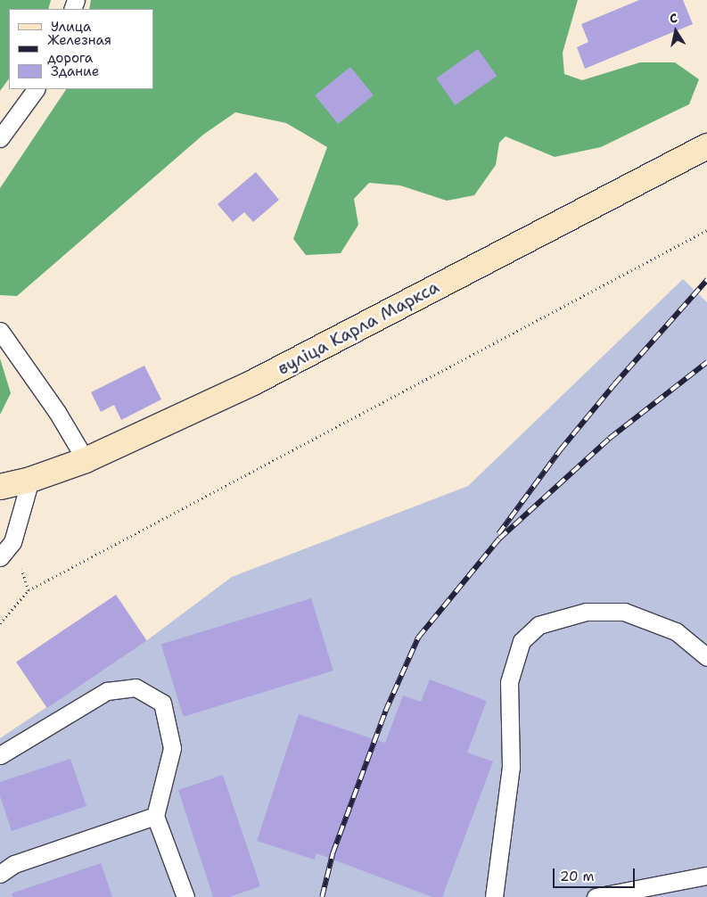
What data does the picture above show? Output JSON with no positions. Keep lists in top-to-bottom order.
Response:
{
  "streets": {
    "main road": ["вуліца Карла Маркса"]
  },
  "legend": ["Улица", "Железная дорога", "Здание"],
  "scale_bar": "20 m",
  "north": "top"
}
